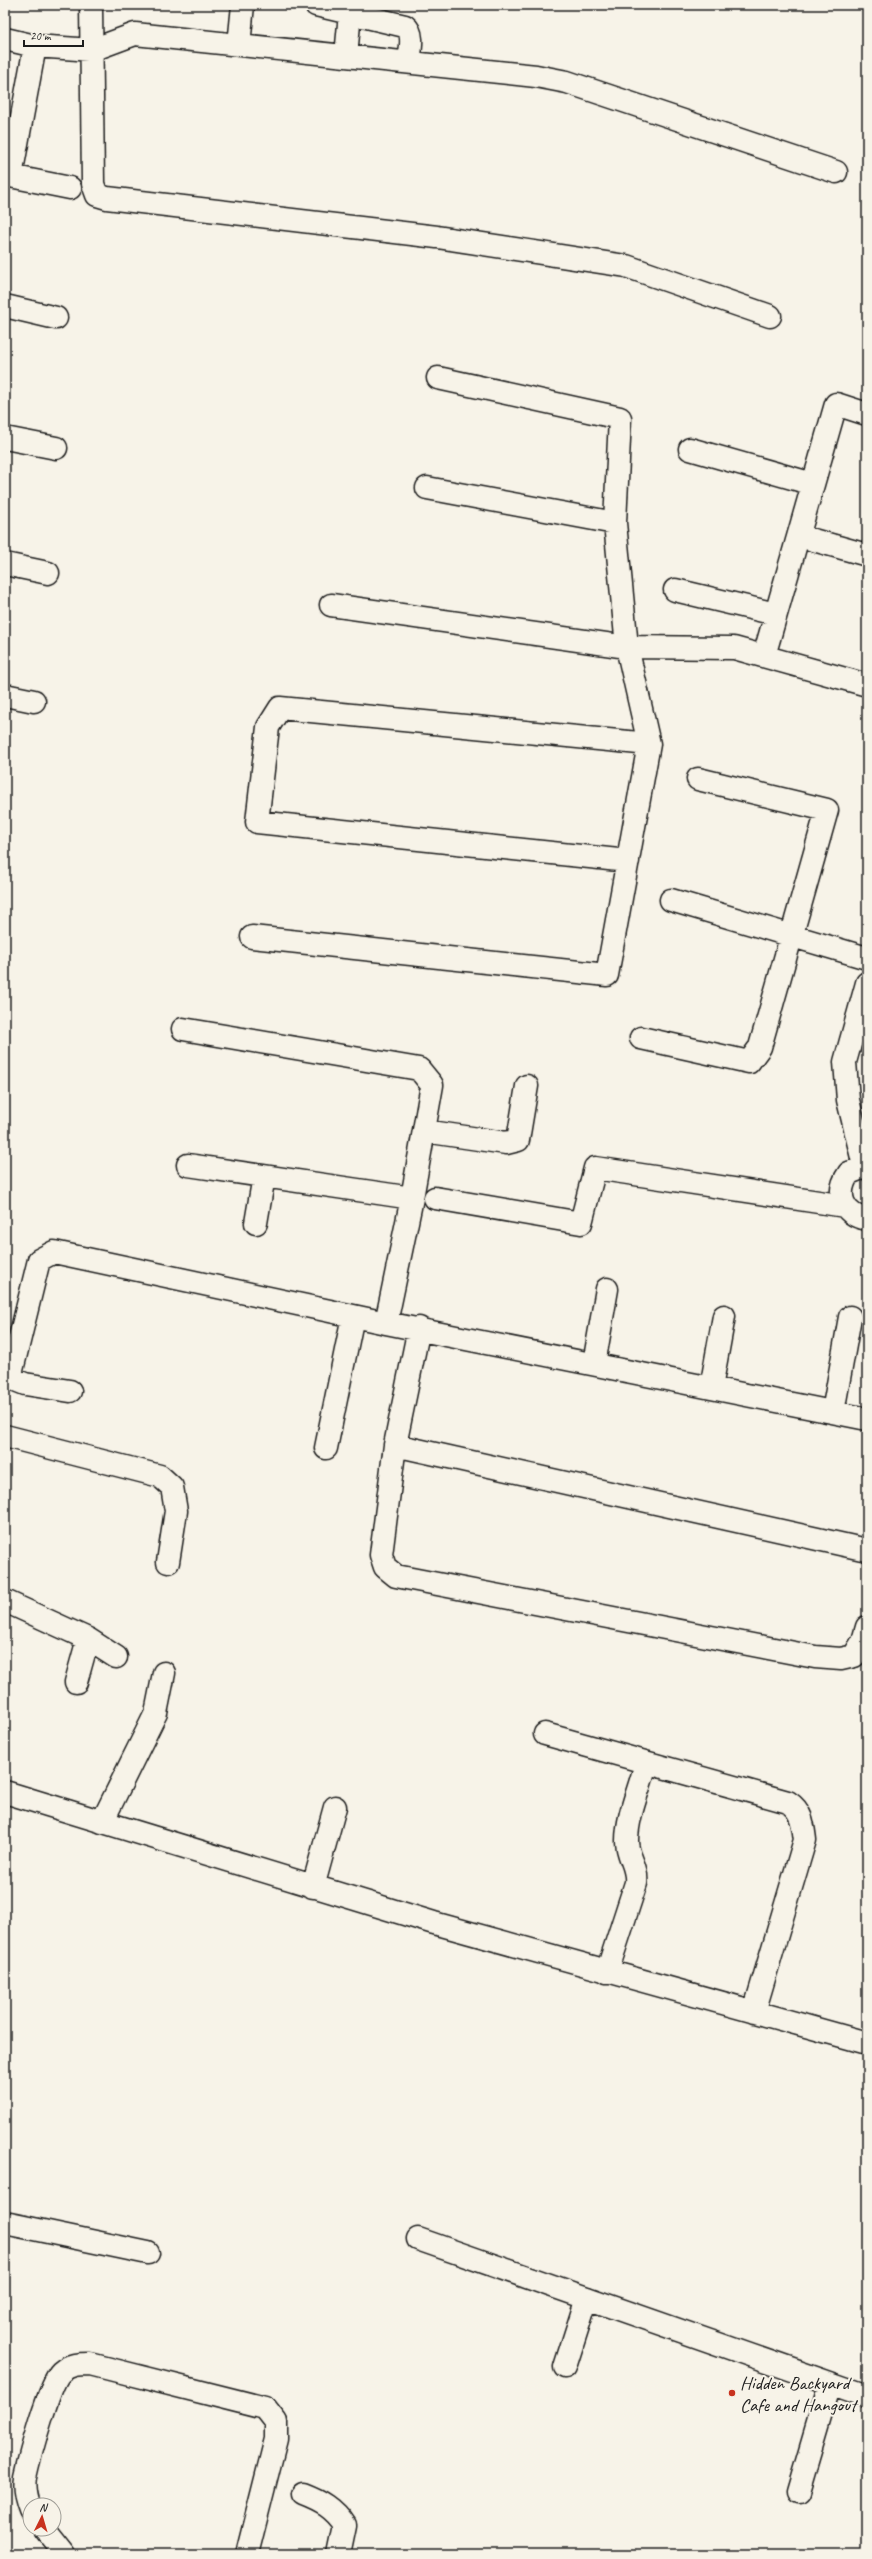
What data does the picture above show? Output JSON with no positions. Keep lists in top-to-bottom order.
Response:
{
  "places": ["Hidden Backyard Cafe and Hangout"],
  "scale_bar": "20 m",
  "north": "top"
}
